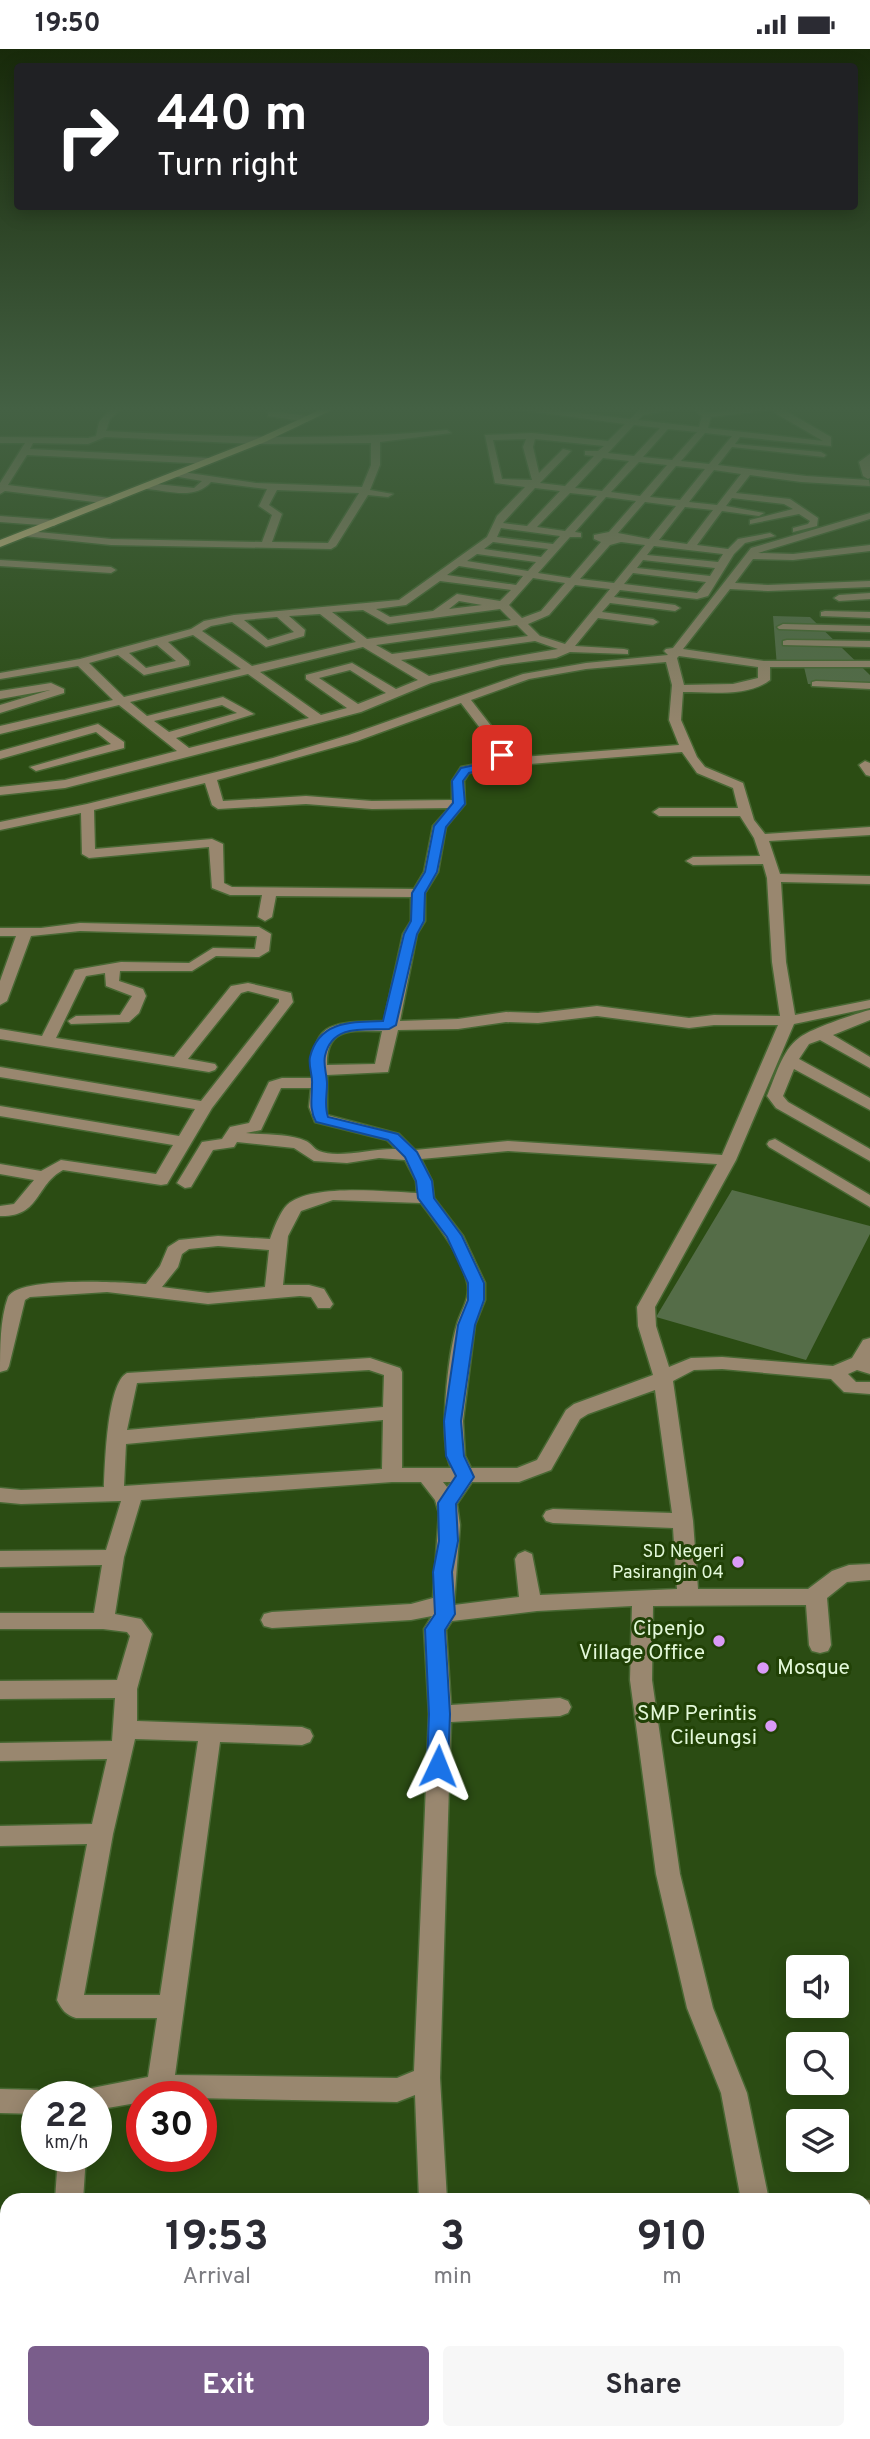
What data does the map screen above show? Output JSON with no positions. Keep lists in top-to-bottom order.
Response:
{
  "places": [
    "SD Negeri Pasirangin 04",
    "Cipenjo Village Office",
    "Mosque",
    "SMP Perintis Cileungsi"
  ],
  "page": {
    "status": "19:50",
    "turn": ["440 m", "Turn right"],
    "speed": "22 km/h",
    "limit": "30",
    "eta": [
      "19:53",
      "Arrival",
      "3",
      "min",
      "910",
      "m"
    ],
    "buttons": ["Exit", "Share"]
  }
}
